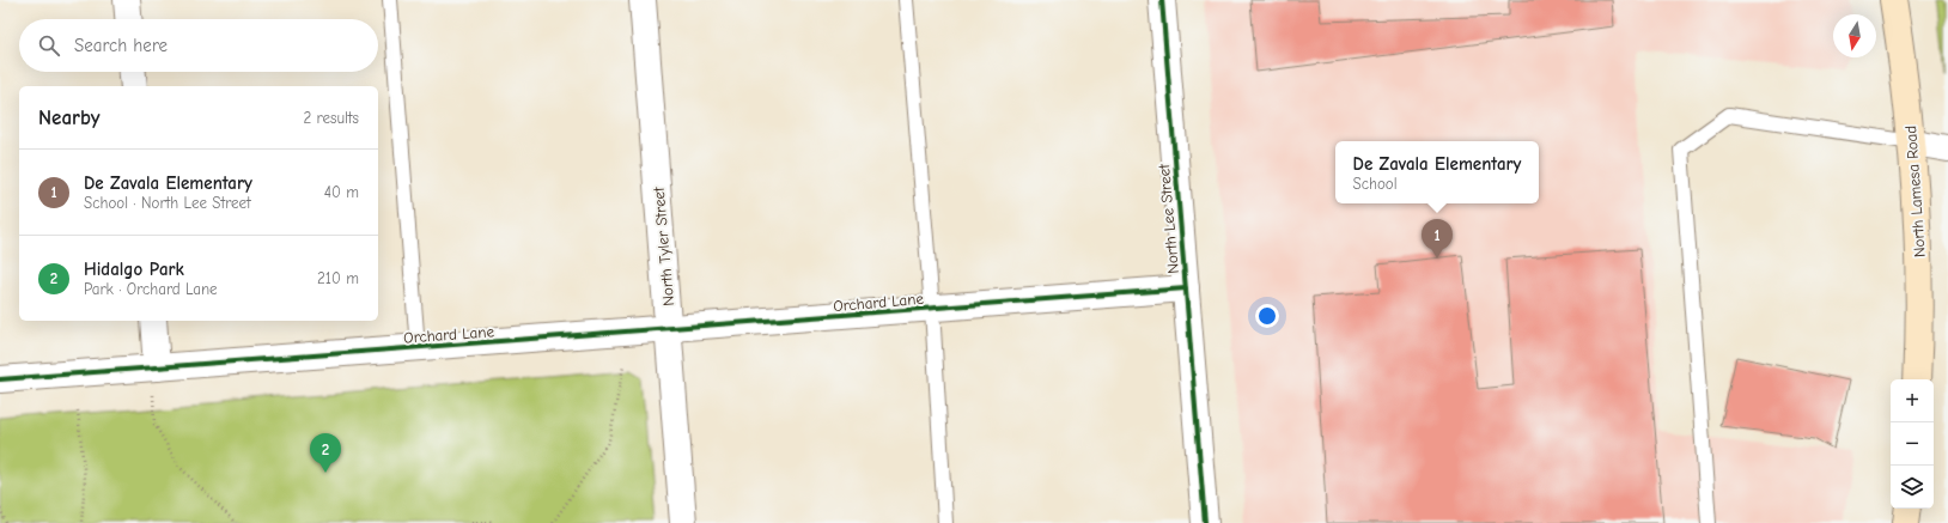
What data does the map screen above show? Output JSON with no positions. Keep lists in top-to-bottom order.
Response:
{
  "streets": {
    "main road": ["North Lamesa Road"],
    "street": ["North Lee Street", "North Tyler Street", "Orchard Lane"]
  },
  "crossings": [
    ["North Lee Street", "Orchard Lane"],
    ["North Tyler Street", "Orchard Lane"]
  ],
  "north": "bottom",
  "page": {
    "search": "Search here",
    "heading": ["Nearby", "2 results"],
    "popup": ["De Zavala Elementary", "School"],
    "list": [
      {
        "mark": "1",
        "name": "De Zavala Elementary",
        "note": "School · North Lee Street",
        "value": "40 m"
      },
      {
        "mark": "2",
        "name": "Hidalgo Park",
        "note": "Park · Orchard Lane",
        "value": "210 m"
      }
    ],
    "pins": ["1", "2"],
    "map_buttons": ["+", "−"]
  }
}
